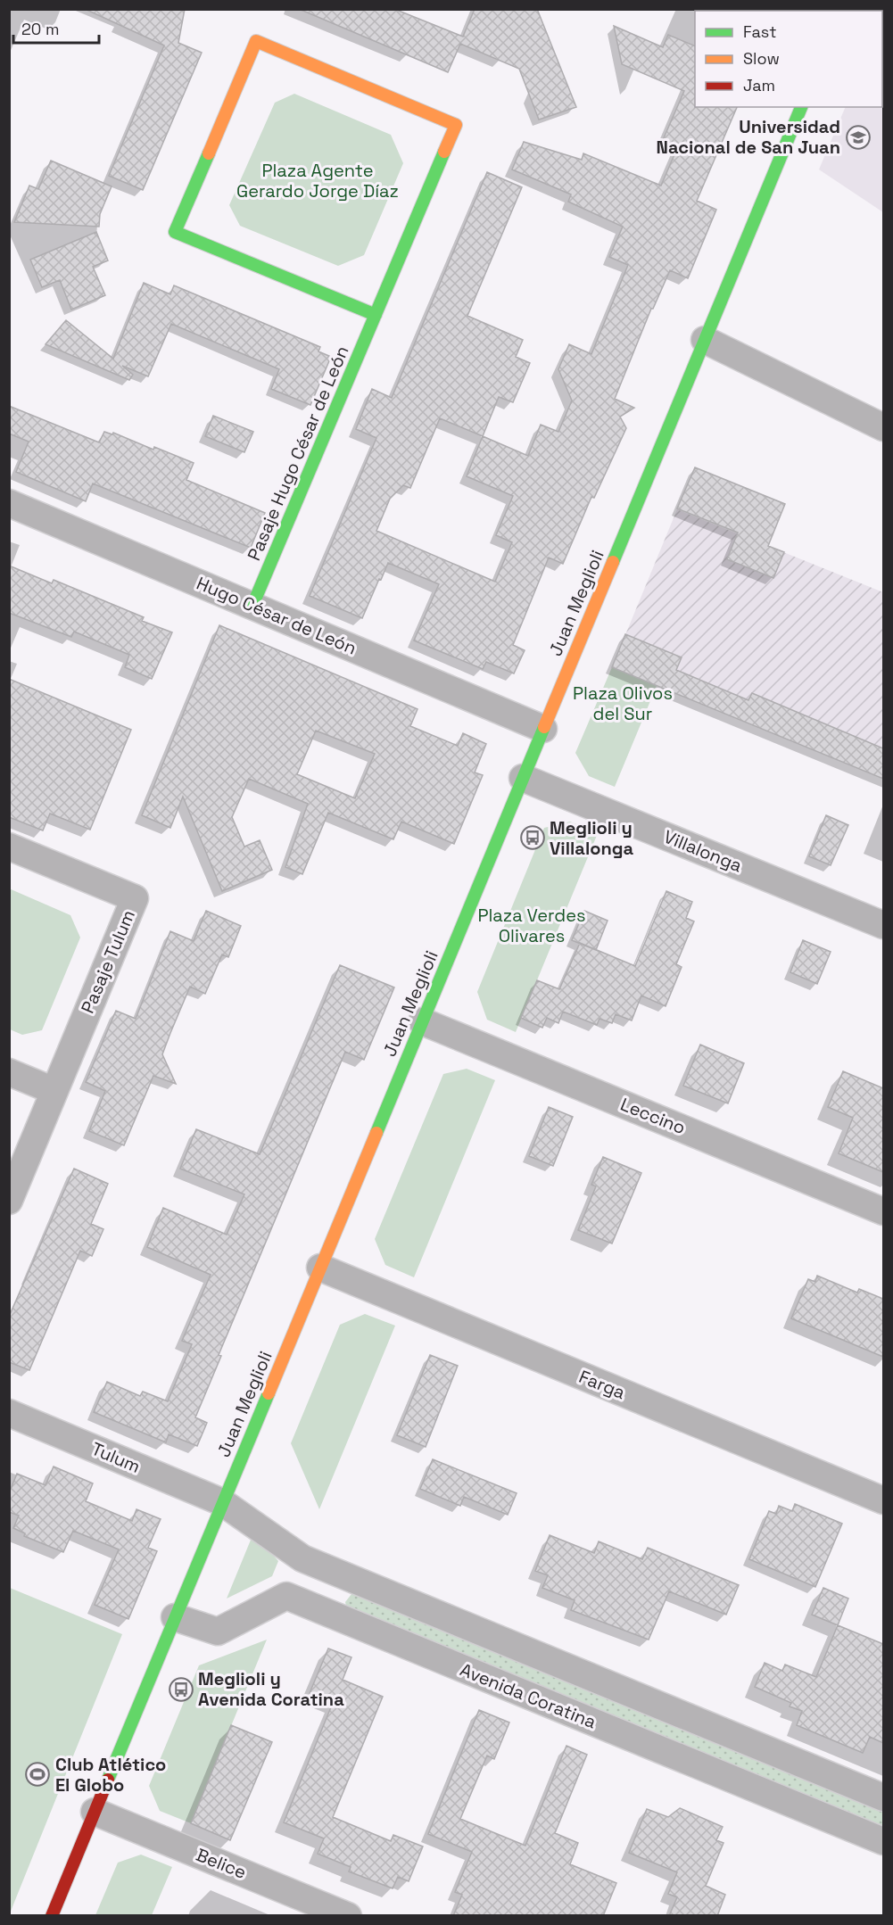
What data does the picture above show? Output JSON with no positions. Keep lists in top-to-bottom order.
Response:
{
  "streets": {
    "main road": ["Pasaje Hugo César de León", "Juan Meglioli"],
    "street": [
      "Hugo César de León",
      "Villalonga",
      "Pasaje Tulum",
      "Leccino",
      "Farga",
      "Tulum",
      "Avenida Coratina",
      "Belice"
    ]
  },
  "crossings": [
    ["Pasaje Hugo César de León", "Hugo César de León"],
    ["Juan Meglioli", "Hugo César de León"],
    ["Juan Meglioli", "Villalonga"],
    ["Juan Meglioli", "Leccino"],
    ["Juan Meglioli", "Farga"],
    ["Juan Meglioli", "Tulum"],
    ["Juan Meglioli", "Belice"]
  ],
  "parks": ["Plaza Agente Gerardo Jorge Díaz", "Plaza Olivos del Sur", "Plaza Verdes Olivares"],
  "places": {
    "school or university": ["Universidad Nacional de San Juan"],
    "bus stop": ["Meglioli y Villalonga", "Meglioli y Avenida Coratina"],
    "sports": ["Club Atlético El Globo"]
  },
  "legend": ["Fast", "Slow", "Jam"],
  "scale_bar": "20 m"
}
